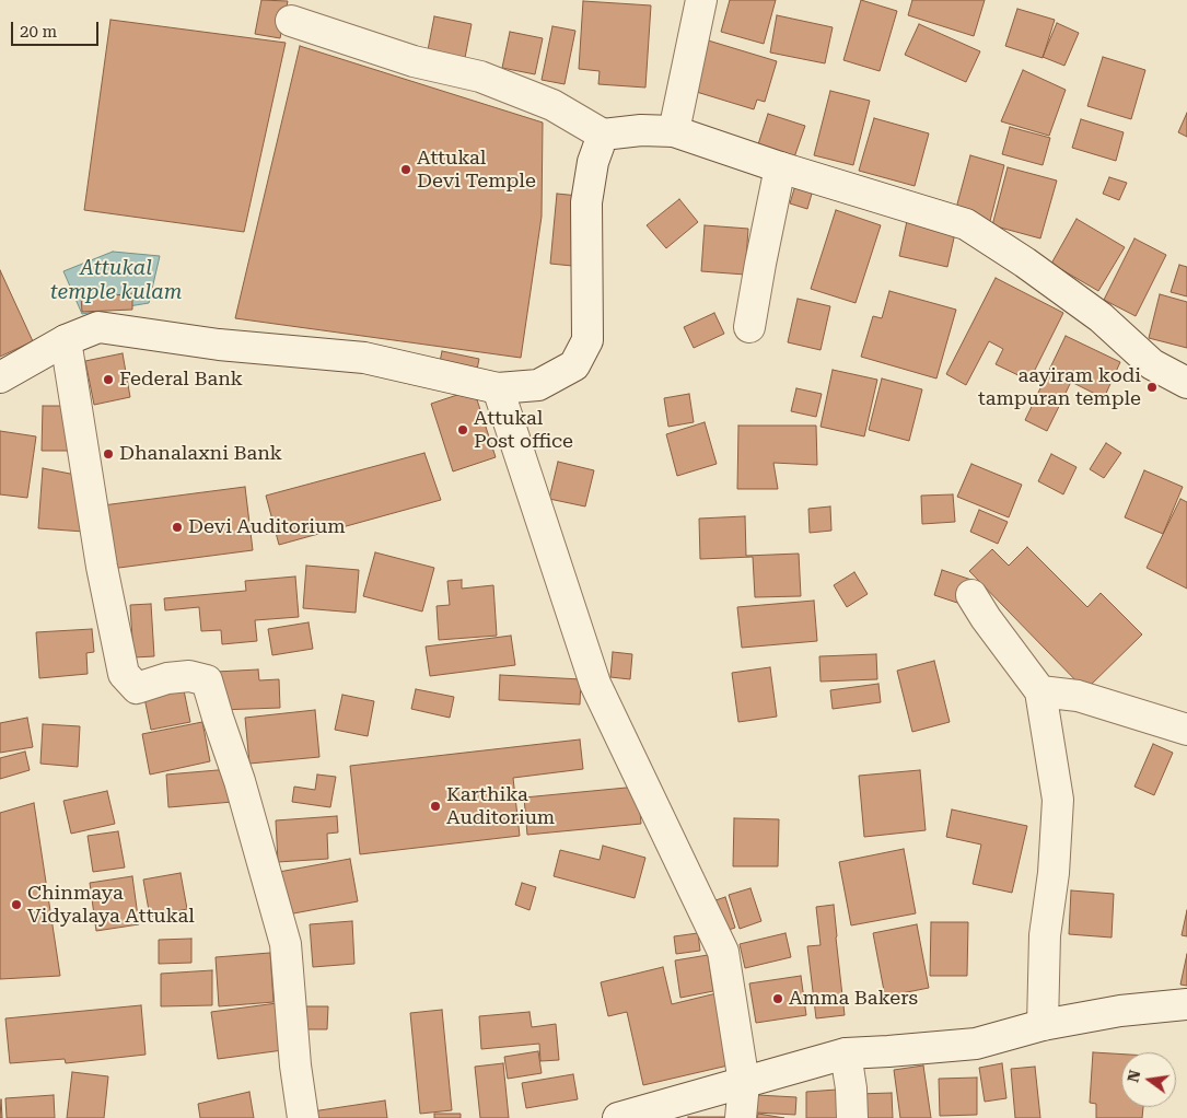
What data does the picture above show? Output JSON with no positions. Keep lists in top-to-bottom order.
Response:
{
  "water": ["Attukal temple kulam"],
  "places": [
    "Attukal Devi Temple",
    "Federal Bank",
    "aayiram kodi tampuran temple",
    "Attukal Post office",
    "Dhanalaxni Bank",
    "Devi Auditorium",
    "Karthika Auditorium",
    "Chinmaya Vidyalaya Attukal",
    "Amma Bakers"
  ],
  "scale_bar": "20 m",
  "north": "left"
}
